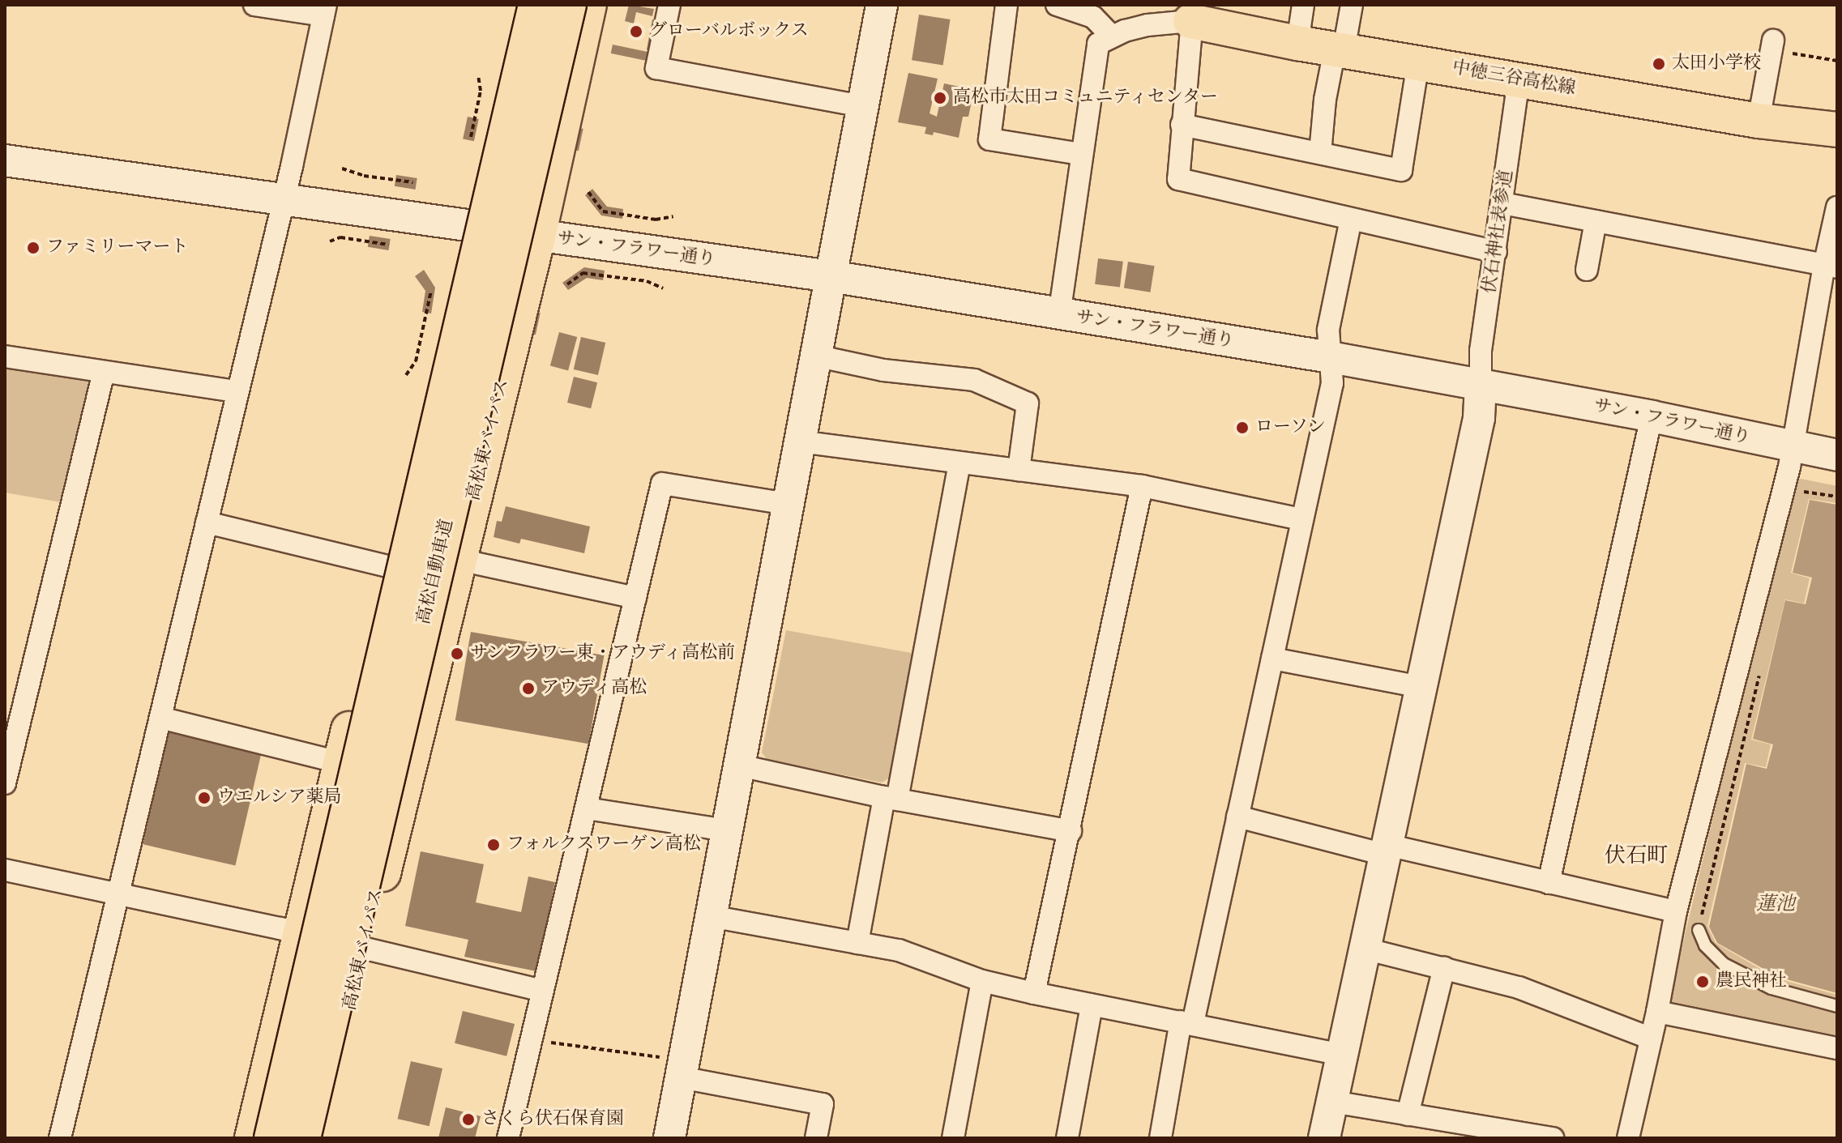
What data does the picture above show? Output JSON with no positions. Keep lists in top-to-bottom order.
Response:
{
  "streets": {
    "highway": ["高松東バイパス", "高松自動車道"],
    "main road": ["中徳三谷高松線"],
    "street": ["伏石神社表参道", "サン・フラワー通り"]
  },
  "crossings": [
    ["中徳三谷高松線", "伏石神社表参道"],
    ["伏石神社表参道", "サン・フラワー通り"],
    ["サン・フラワー通り", "高松東バイパス"]
  ],
  "districts": ["伏石町"],
  "water": ["蓮池"],
  "places": [
    "グローバルボックス",
    "太田小学校",
    "高松市太田コミュニティセンター",
    "ファミリーマート",
    "ローソン",
    "サンフラワー東・アウディ高松前",
    "アウディ高松",
    "ウエルシア薬局",
    "フォルクスワーゲン高松",
    "農民神社",
    "さくら伏石保育園"
  ]
}
